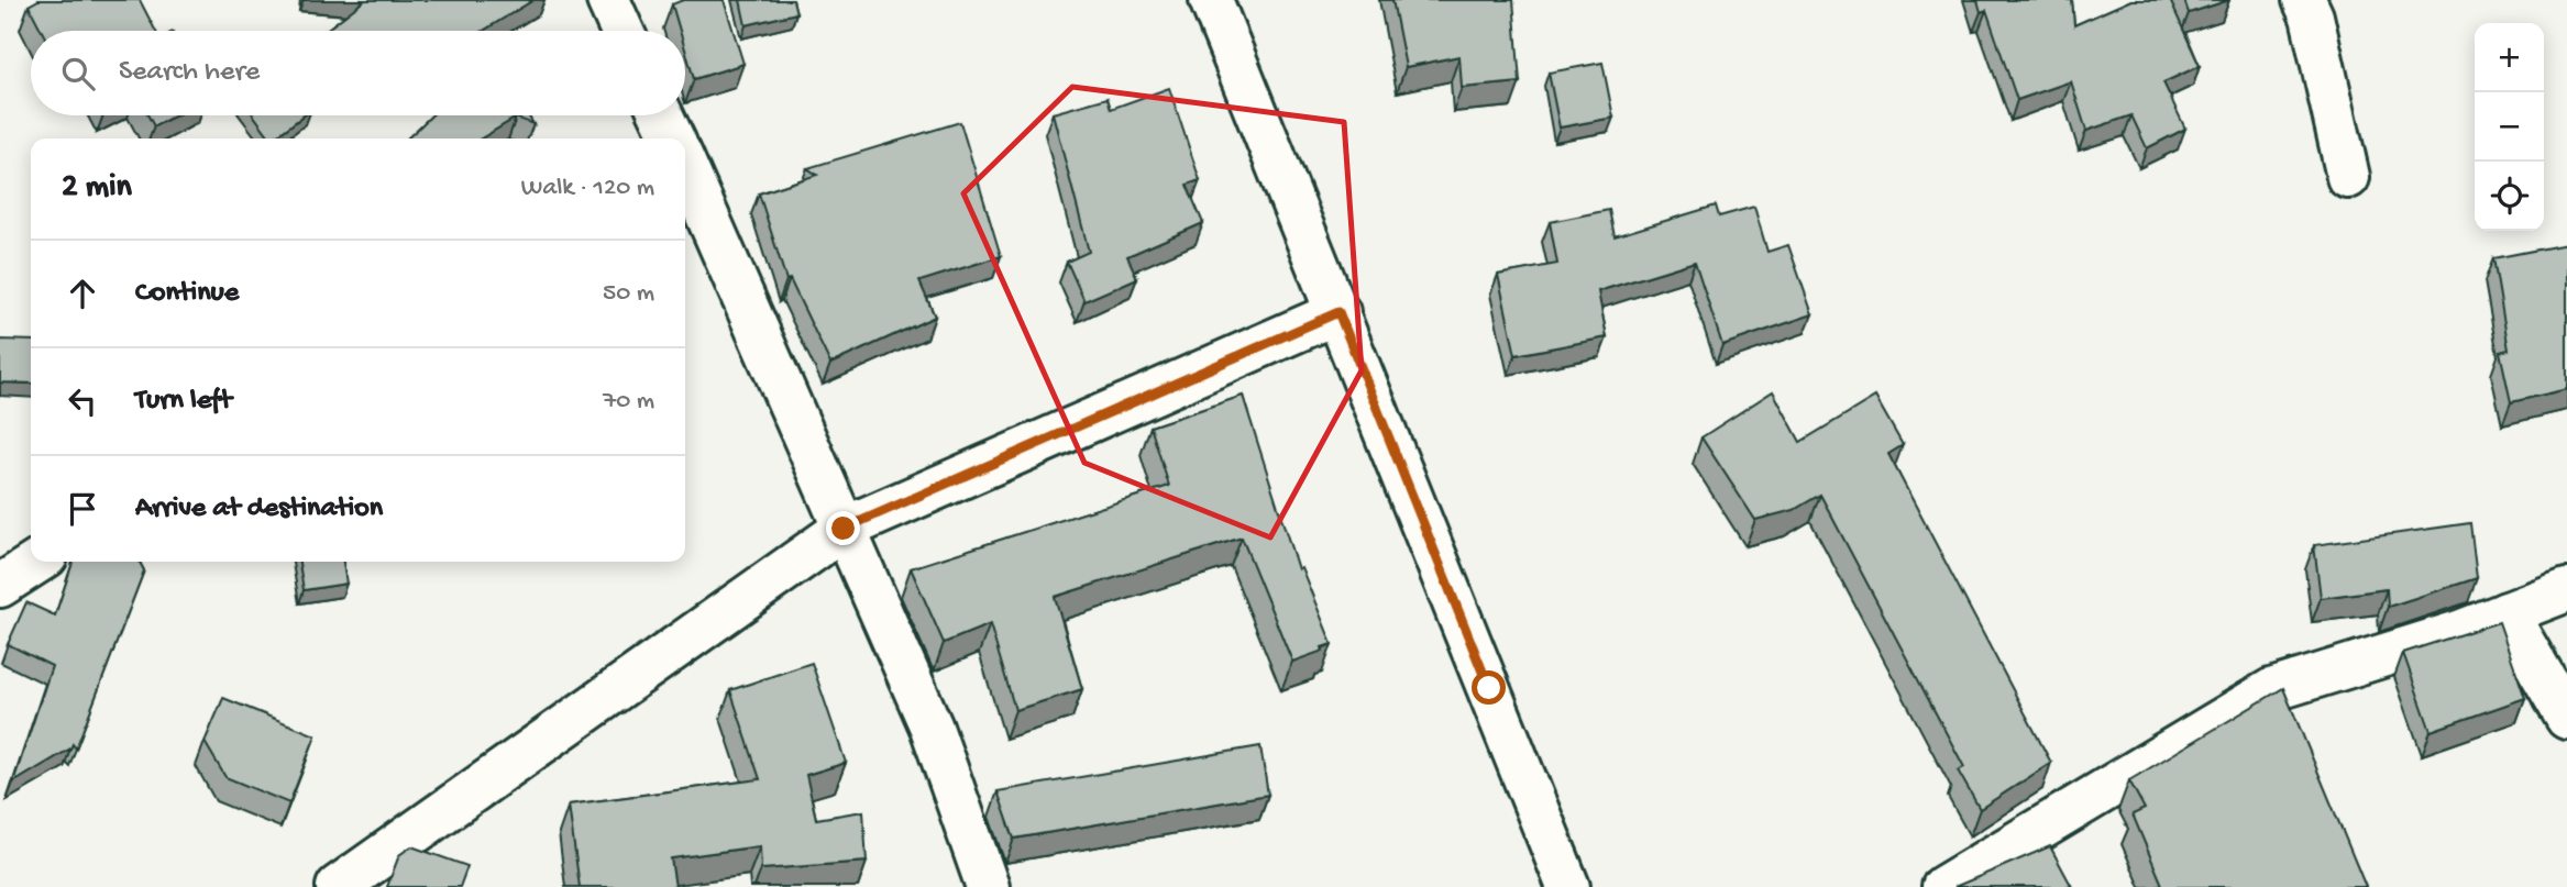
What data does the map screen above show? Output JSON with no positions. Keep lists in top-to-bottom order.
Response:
{
  "page": {
    "map_buttons": ["+", "−"],
    "search": "Search here",
    "heading": ["2 min", "Walk · 120 m"],
    "list": [
      ["Continue", "50 m"],
      ["Turn left", "70 m"],
      "Arrive at destination"
    ]
  }
}
